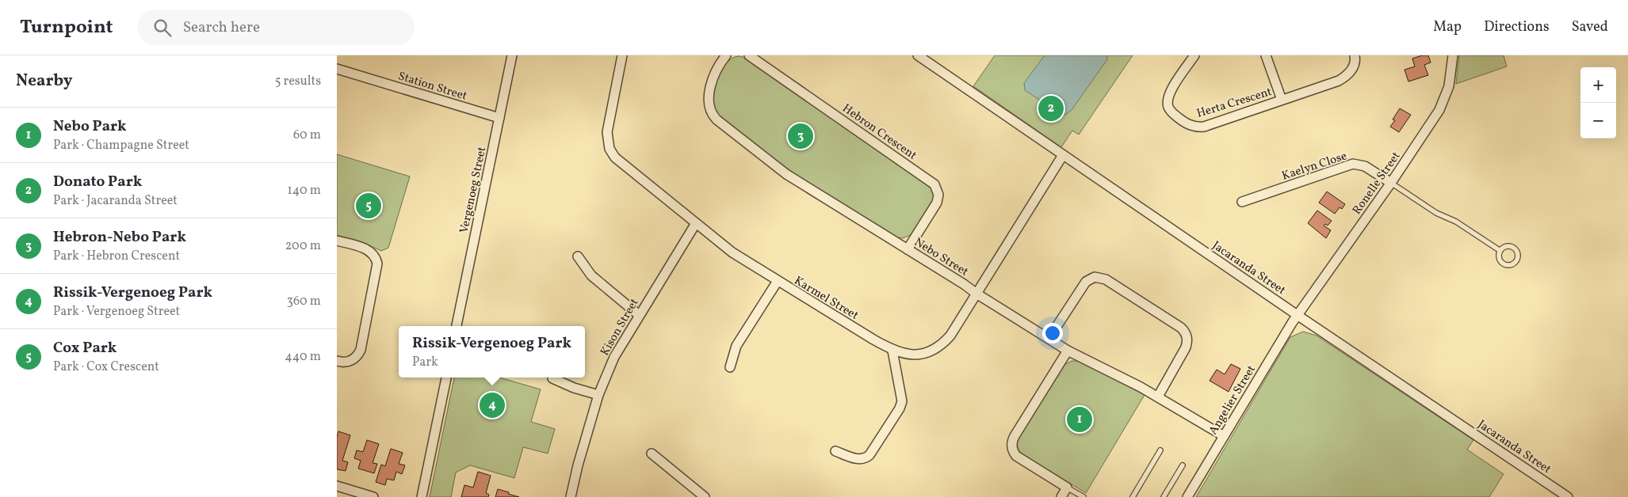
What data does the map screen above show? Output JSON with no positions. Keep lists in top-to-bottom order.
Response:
{
  "streets": {
    "street": [
      "Station Street",
      "Herta Crescent",
      "Hebron Crescent",
      "Kaelyn Close",
      "Ronelle Street",
      "Vergenoeg Street",
      "Nebo Street",
      "Jacaranda Street",
      "Karmel Street",
      "Kison Street",
      "Angelier Street"
    ]
  },
  "crossings": [
    ["Station Street", "Vergenoeg Street"],
    ["Hebron Crescent", "Nebo Street"],
    ["Kaelyn Close", "Ronelle Street"],
    ["Ronelle Street", "Jacaranda Street"],
    ["Ronelle Street", "Angelier Street"],
    ["Nebo Street", "Karmel Street"],
    ["Nebo Street", "Angelier Street"],
    ["Jacaranda Street", "Karmel Street"],
    ["Jacaranda Street", "Angelier Street"],
    ["Karmel Street", "Kison Street"]
  ],
  "page": {
    "header": "Turnpoint",
    "search": "Search here",
    "nav": ["Map", "Directions", "Saved"],
    "heading": ["Nearby", "5 results"],
    "map_buttons": ["+", "−"],
    "pins": [
      "2",
      "3",
      "5",
      "4",
      "1"
    ],
    "list": [
      {
        "mark": "1",
        "name": "Nebo Park",
        "note": "Park · Champagne Street",
        "value": "60 m"
      },
      {
        "mark": "2",
        "name": "Donato Park",
        "note": "Park · Jacaranda Street",
        "value": "140 m"
      },
      {
        "mark": "3",
        "name": "Hebron-Nebo Park",
        "note": "Park · Hebron Crescent",
        "value": "200 m"
      },
      {
        "mark": "4",
        "name": "Rissik-Vergenoeg Park",
        "note": "Park · Vergenoeg Street",
        "value": "360 m"
      },
      {
        "mark": "5",
        "name": "Cox Park",
        "note": "Park · Cox Crescent",
        "value": "440 m"
      }
    ],
    "popup": ["Rissik-Vergenoeg Park", "Park"]
  }
}
